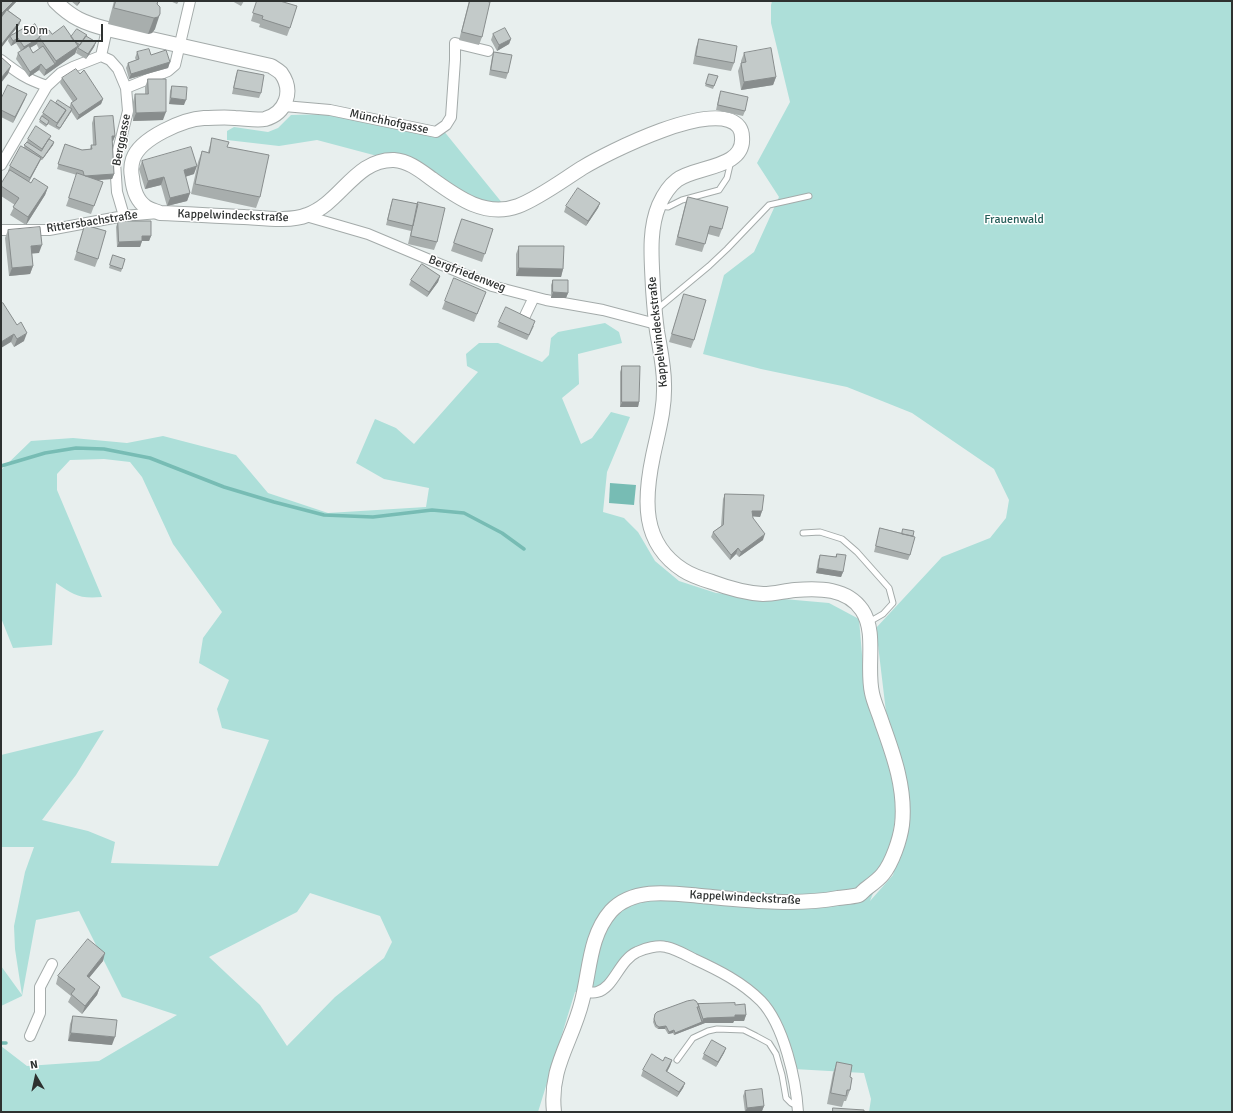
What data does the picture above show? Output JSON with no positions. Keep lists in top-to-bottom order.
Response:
{
  "streets": {
    "street": [
      "Münchhofgasse",
      "Berggasse",
      "Kappelwindeckstraße",
      "Rittersbachstraße",
      "Bergfriedenweg"
    ]
  },
  "crossings": [
    ["Münchhofgasse", "Kappelwindeckstraße"],
    ["Berggasse", "Rittersbachstraße"],
    ["Kappelwindeckstraße", "Rittersbachstraße"],
    ["Kappelwindeckstraße", "Bergfriedenweg"]
  ],
  "parks": ["Frauenwald"],
  "scale_bar": "50 m",
  "north": "top"
}
